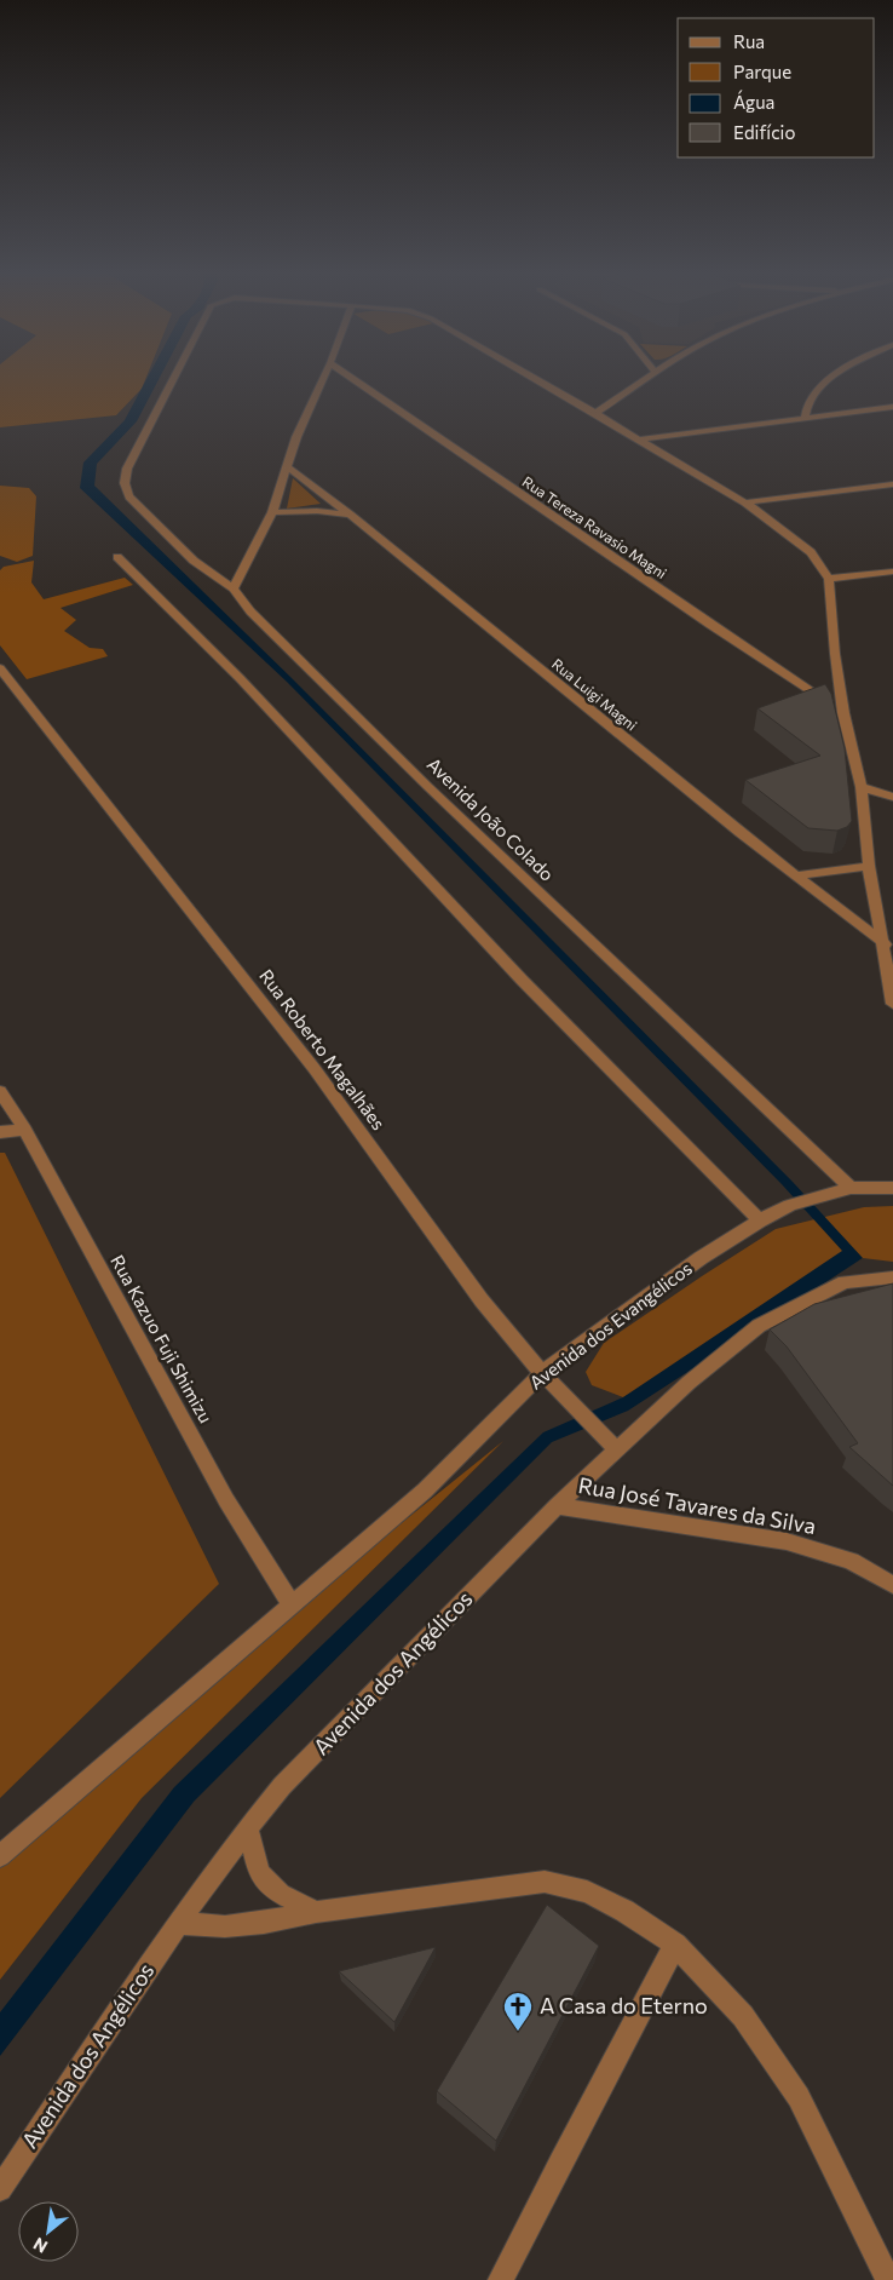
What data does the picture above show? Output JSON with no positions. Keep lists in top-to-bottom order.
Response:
{
  "streets": {
    "street": [
      "Rua Tereza Ravasio Magni",
      "Rua Luigi Magni",
      "Avenida João Colado",
      "Rua Roberto Magalhães",
      "Avenida dos Evangélicos",
      "Rua Kazuo Fuji Shimizu",
      "Rua José Tavares da Silva",
      "Avenida dos Angélicos"
    ]
  },
  "crossings": [
    ["Avenida João Colado", "Avenida dos Evangélicos"],
    ["Rua Roberto Magalhães", "Avenida dos Evangélicos"],
    ["Rua Roberto Magalhães", "Avenida dos Angélicos"],
    ["Avenida dos Evangélicos", "Rua Kazuo Fuji Shimizu"],
    ["Rua José Tavares da Silva", "Avenida dos Angélicos"]
  ],
  "places": {
    "church": ["A Casa do Eterno"]
  },
  "legend": [
    "Rua",
    "Parque",
    "Água",
    "Edifício"
  ],
  "north": "bottom left"
}
